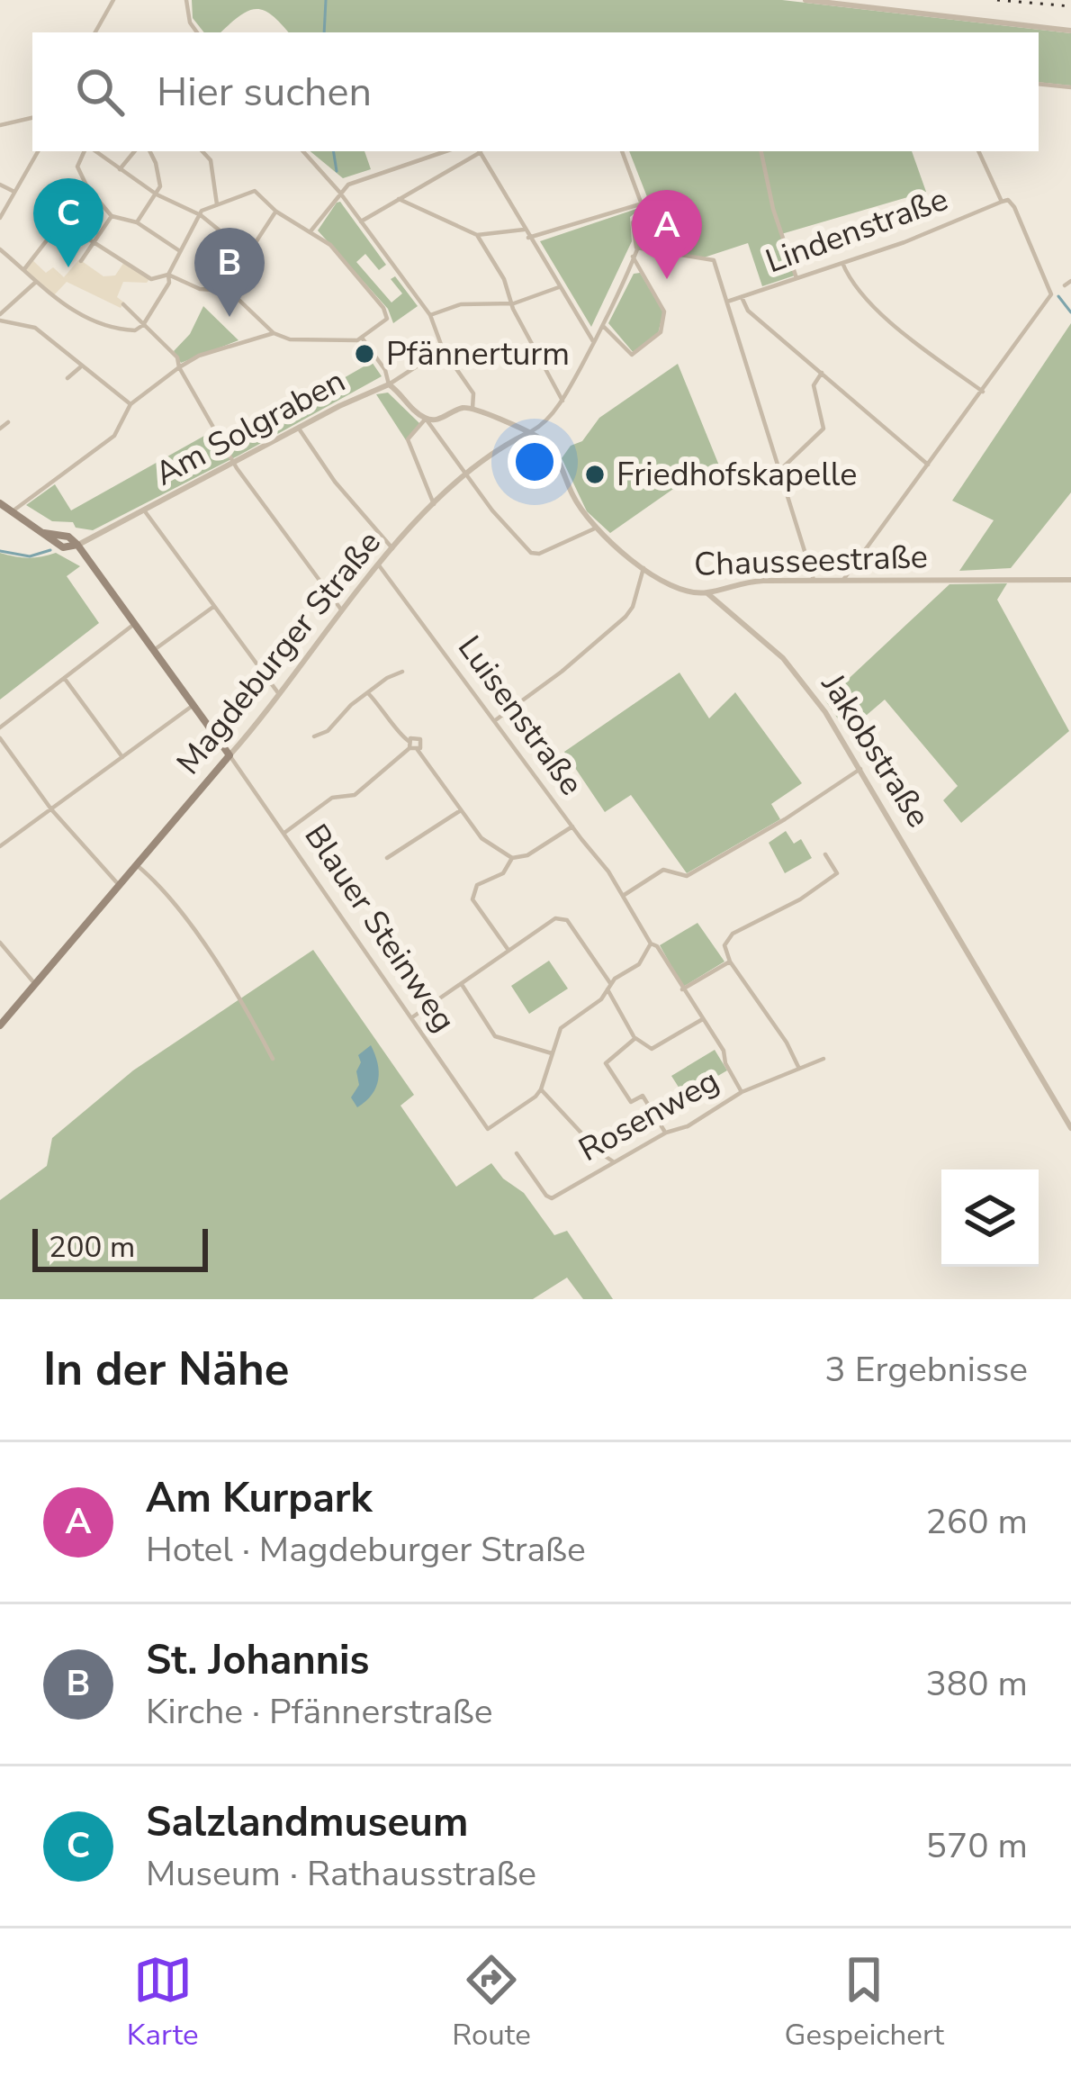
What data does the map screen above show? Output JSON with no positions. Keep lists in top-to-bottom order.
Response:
{
  "streets": {
    "main road": ["Magdeburger Straße"],
    "street": [
      "Lindenstraße",
      "Am Solgraben",
      "Chausseestraße",
      "Luisenstraße",
      "Jakobstraße",
      "Blauer Steinweg",
      "Rosenweg"
    ]
  },
  "crossings": [
    ["Chausseestraße", "Magdeburger Straße"],
    ["Chausseestraße", "Jakobstraße"],
    ["Magdeburger Straße", "Luisenstraße"],
    ["Magdeburger Straße", "Blauer Steinweg"],
    ["Luisenstraße", "Rosenweg"]
  ],
  "places": ["Pfännerturm", "Friedhofskapelle"],
  "scale_bar": "200 m",
  "page": {
    "search": "Hier suchen",
    "pins": ["C", "A", "B"],
    "scale": "200 m",
    "heading": ["In der Nähe", "3 Ergebnisse"],
    "list": [
      {
        "mark": "A",
        "name": "Am Kurpark",
        "note": "Hotel · Magdeburger Straße",
        "value": "260 m"
      },
      {
        "mark": "B",
        "name": "St. Johannis",
        "note": "Kirche · Pfännerstraße",
        "value": "380 m"
      },
      {
        "mark": "C",
        "name": "Salzlandmuseum",
        "note": "Museum · Rathausstraße",
        "value": "570 m"
      }
    ],
    "nav": ["Karte", "Route", "Gespeichert"]
  }
}
